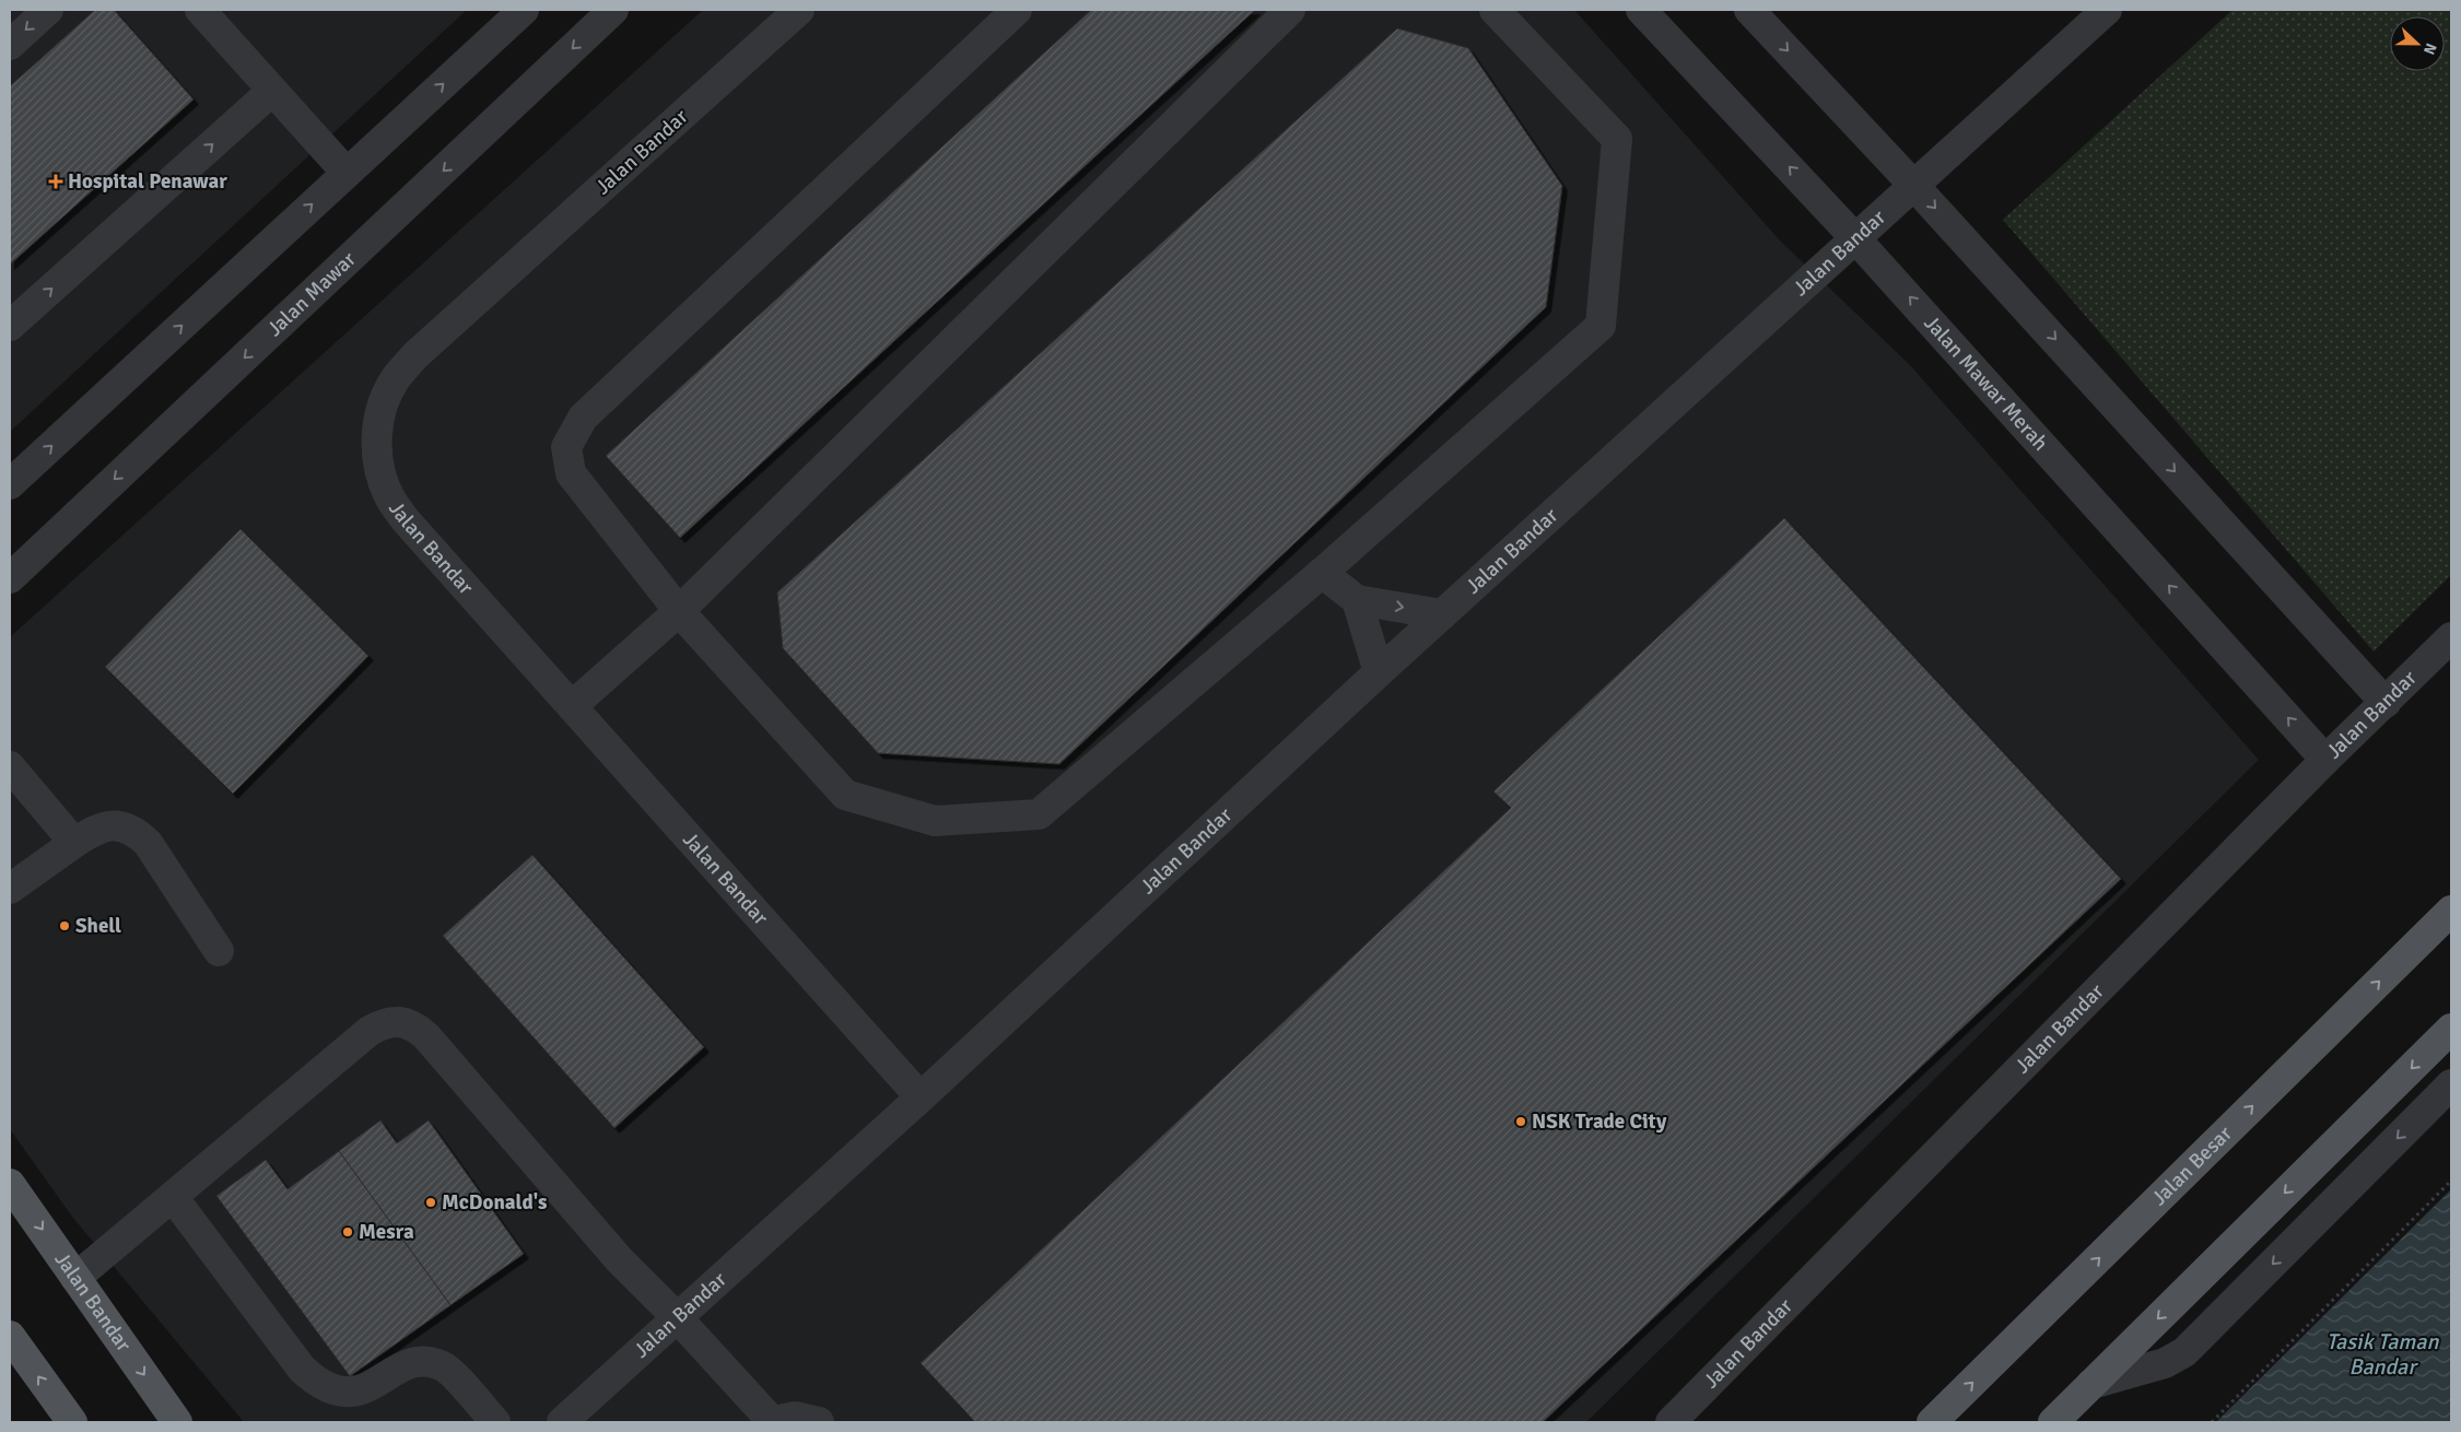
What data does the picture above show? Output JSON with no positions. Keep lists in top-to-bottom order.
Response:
{
  "streets": {
    "main road": ["Jalan Bandar", "Jalan Besar"],
    "street": ["Jalan Mawar", "Jalan Mawar Merah"]
  },
  "crossings": [
    ["Jalan Bandar", "Jalan Mawar Merah"]
  ],
  "water": ["Tasik Taman Bandar"],
  "places": {
    "health": ["Hospital Penawar"],
    "other": [
      "Shell",
      "NSK Trade City",
      "McDonald's",
      "Mesra"
    ]
  },
  "north": "right"
}
